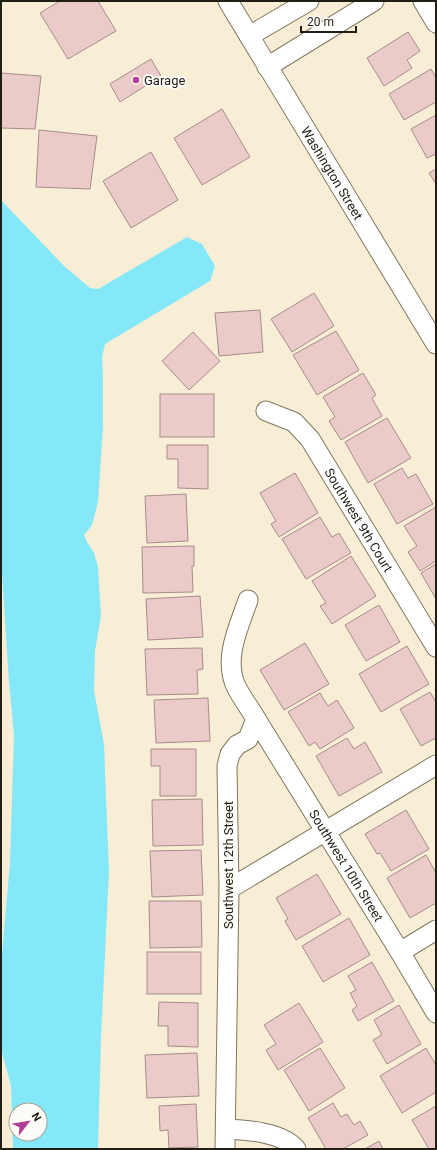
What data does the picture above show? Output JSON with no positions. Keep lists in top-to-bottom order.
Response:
{
  "streets": {
    "street": [
      "Washington Street",
      "Southwest 9th Court",
      "Southwest 12th Street",
      "Southwest 10th Street"
    ]
  },
  "crossings": [
    ["Southwest 12th Street", "Southwest 10th Street"]
  ],
  "places": ["Garage"],
  "scale_bar": "20 m",
  "north": "top right"
}
